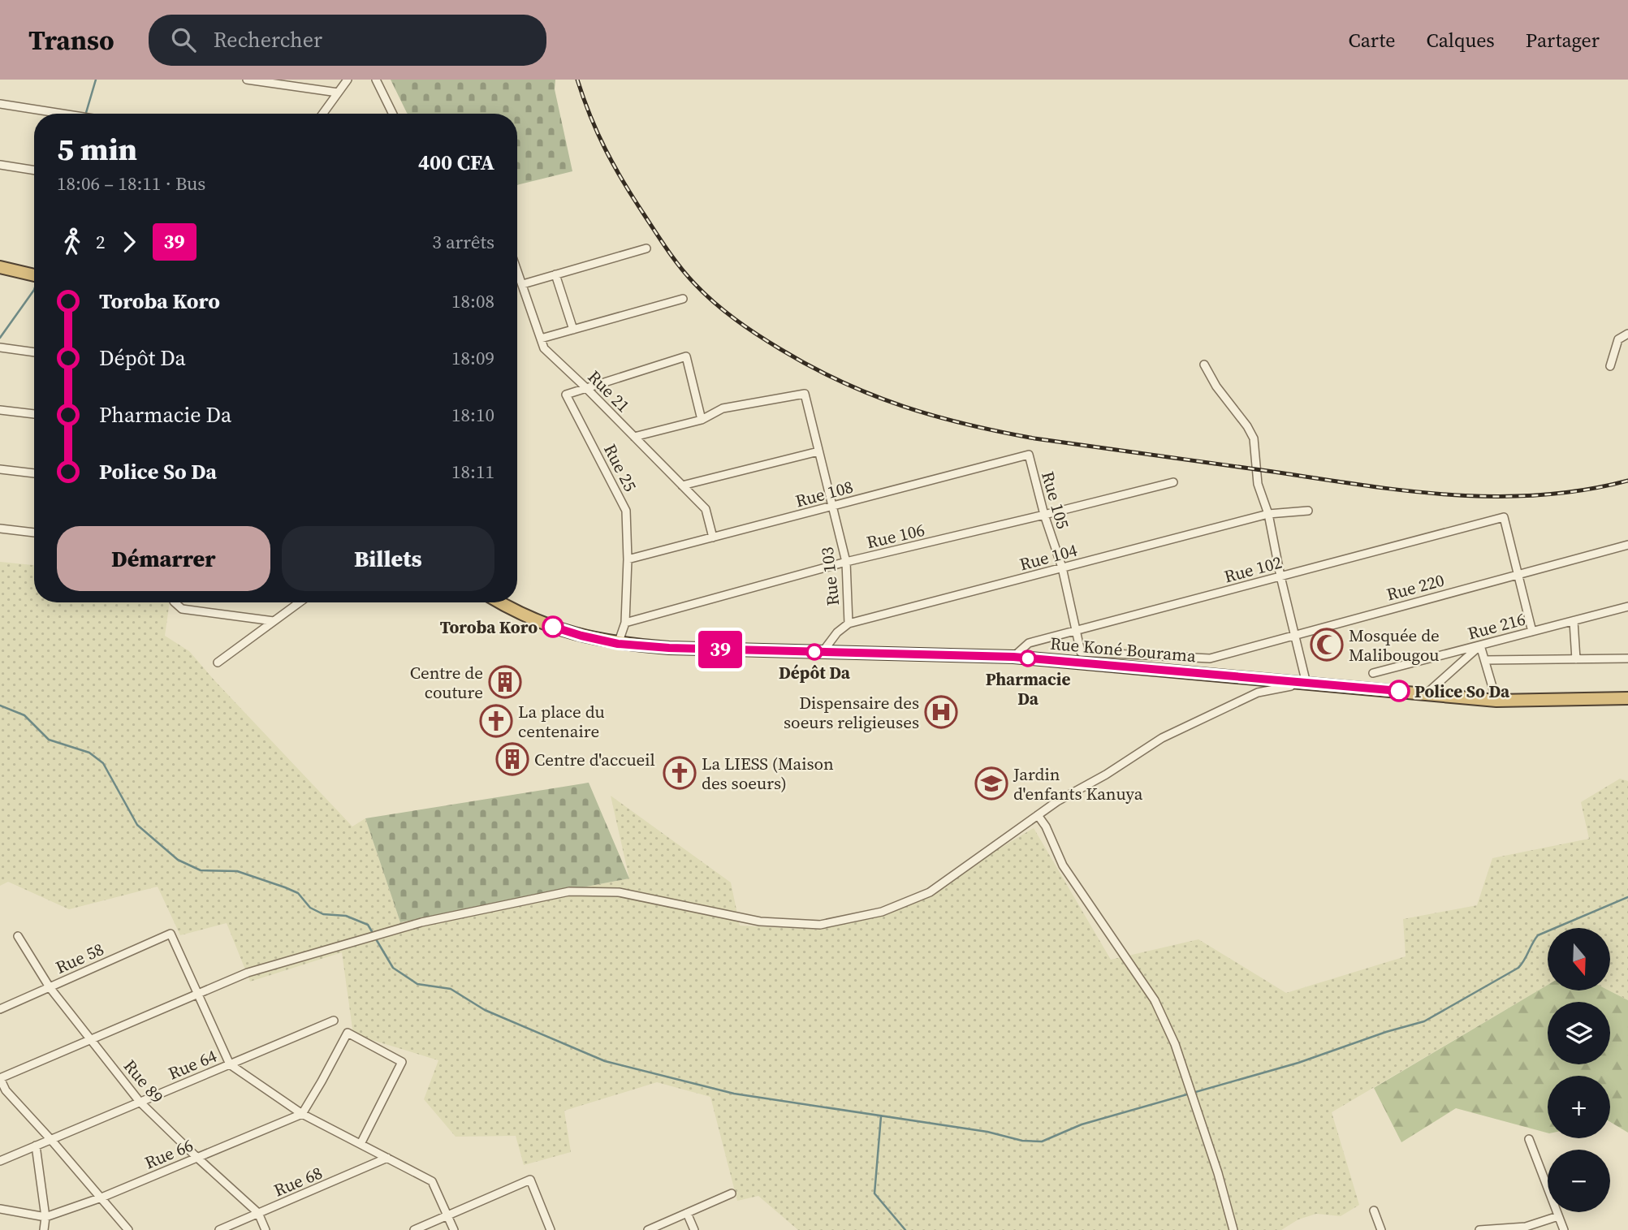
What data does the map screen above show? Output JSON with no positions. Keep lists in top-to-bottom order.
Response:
{
  "streets": {
    "highway": ["Rue Koné Bourama"],
    "street": [
      "Rue 21",
      "Rue 25",
      "Rue 108",
      "Rue 105",
      "Rue 106",
      "Rue 104",
      "Rue 102",
      "Rue 103",
      "Rue 220",
      "Rue 216",
      "Rue 58",
      "Rue 64",
      "Rue 89",
      "Rue 66",
      "Rue 68"
    ]
  },
  "crossings": [
    ["Rue 21", "Rue 25"],
    ["Rue 21", "Rue 108"],
    ["Rue 25", "Rue 108"],
    ["Rue 25", "Rue 106"],
    ["Rue 25", "Rue Koné Bourama"],
    ["Rue 108", "Rue 105"],
    ["Rue 108", "Rue 103"],
    ["Rue 105", "Rue 106"],
    ["Rue 105", "Rue 104"],
    ["Rue 105", "Rue 102"],
    ["Rue 105", "Rue 220"],
    ["Rue 106", "Rue 103"],
    ["Rue 104", "Rue 103"],
    ["Rue 104", "Rue Koné Bourama"],
    ["Rue 102", "Rue 220"],
    ["Rue 102", "Rue Koné Bourama"],
    ["Rue 58", "Rue 89"],
    ["Rue 64", "Rue 89"],
    ["Rue 89", "Rue 66"],
    ["Rue 89", "Rue 68"]
  ],
  "places": {
    "other": [
      "Toroba Koro",
      "Dépôt Da",
      "Pharmacie Da",
      "Police So Da"
    ],
    "mosque": ["Mosquée de Malibougou"],
    "building": ["Centre de couture", "Centre d'accueil"],
    "hospital": ["Dispensaire des soeurs religieuses"],
    "church": ["La place du centenaire", "La LIESS (Maison des soeurs)"],
    "school or university": ["Jardin d'enfants Kanuya"]
  },
  "lines": ["bus line 39"],
  "north": "bottom",
  "page": {
    "header": "Transo",
    "search": "Rechercher",
    "nav": ["Carte", "Calques", "Partager"],
    "on_map": "39",
    "heading": ["5 min", "18:06 – 18:11 · Bus", "400 CFA"],
    "legs": ["2", "39", "3 arrêts"],
    "list": [
      {
        "name": "Toroba Koro",
        "value": "18:08"
      },
      {
        "name": "Dépôt Da",
        "value": "18:09"
      },
      {
        "name": "Pharmacie Da",
        "value": "18:10"
      },
      {
        "name": "Police So Da",
        "value": "18:11"
      }
    ],
    "buttons": ["Démarrer", "Billets"],
    "map_buttons": ["+", "−"]
  }
}
